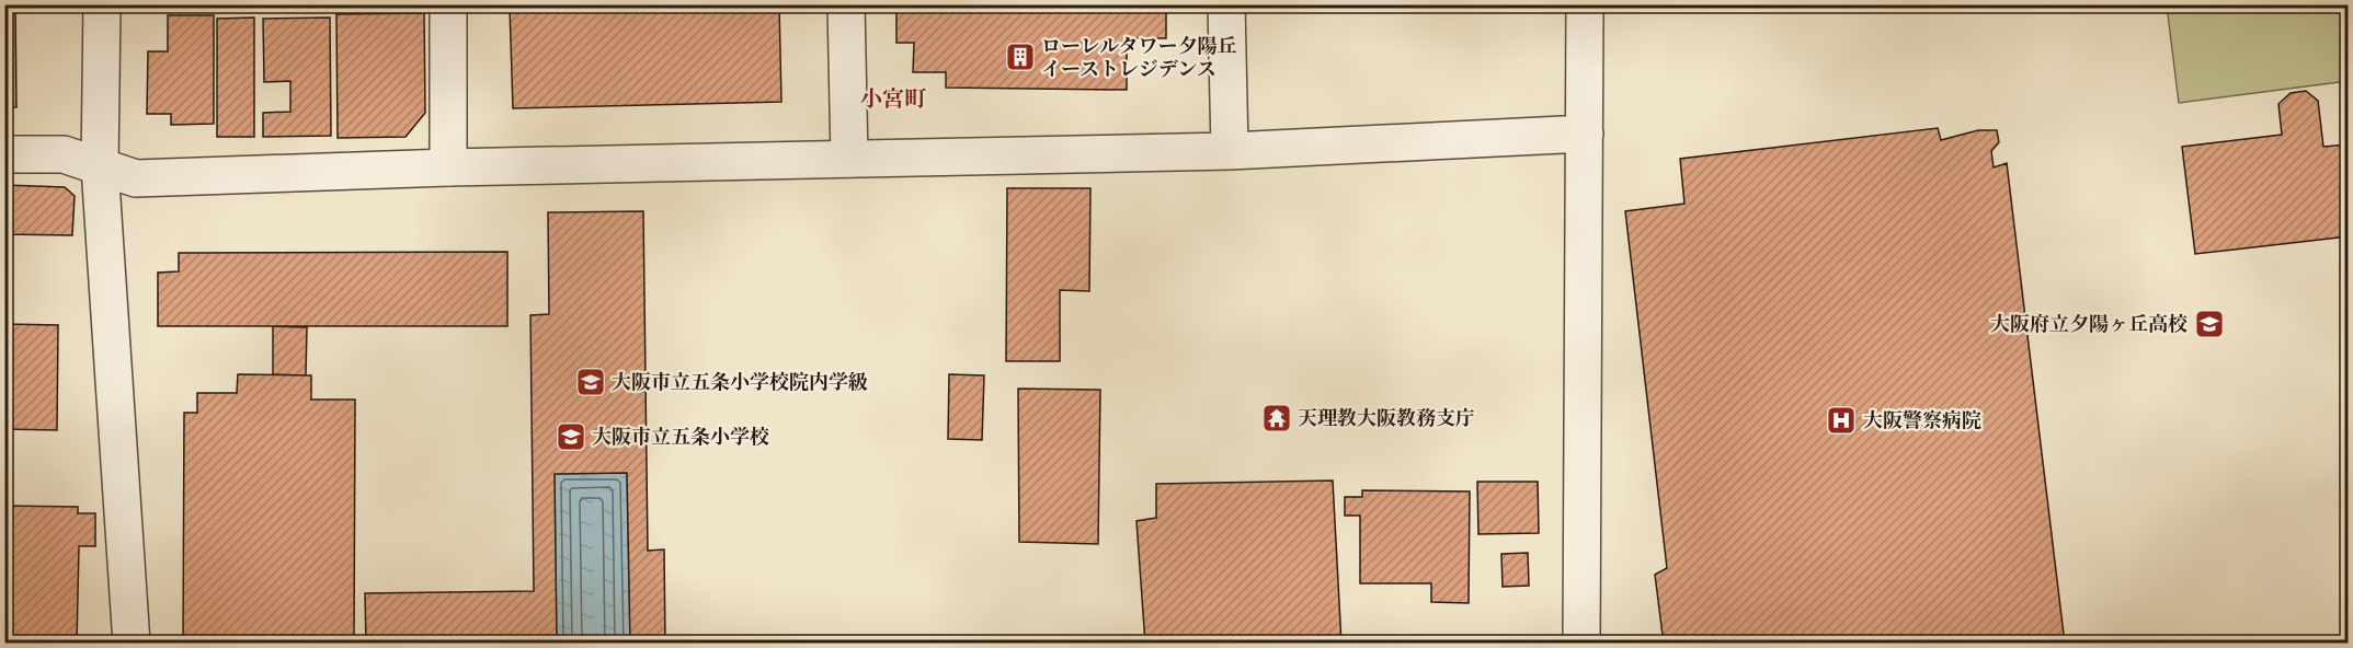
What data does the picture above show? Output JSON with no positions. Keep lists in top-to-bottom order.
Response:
{
  "districts": ["小宮町"],
  "places": {
    "building": ["ローレルタワー夕陽丘 イーストレジデンス"],
    "school or university": ["大阪府立夕陽ヶ丘高校", "大阪市立五条小学校院内学級", "大阪市立五条小学校"],
    "temple": ["天理教大阪教務支庁"],
    "hospital": ["大阪警察病院"]
  }
}
